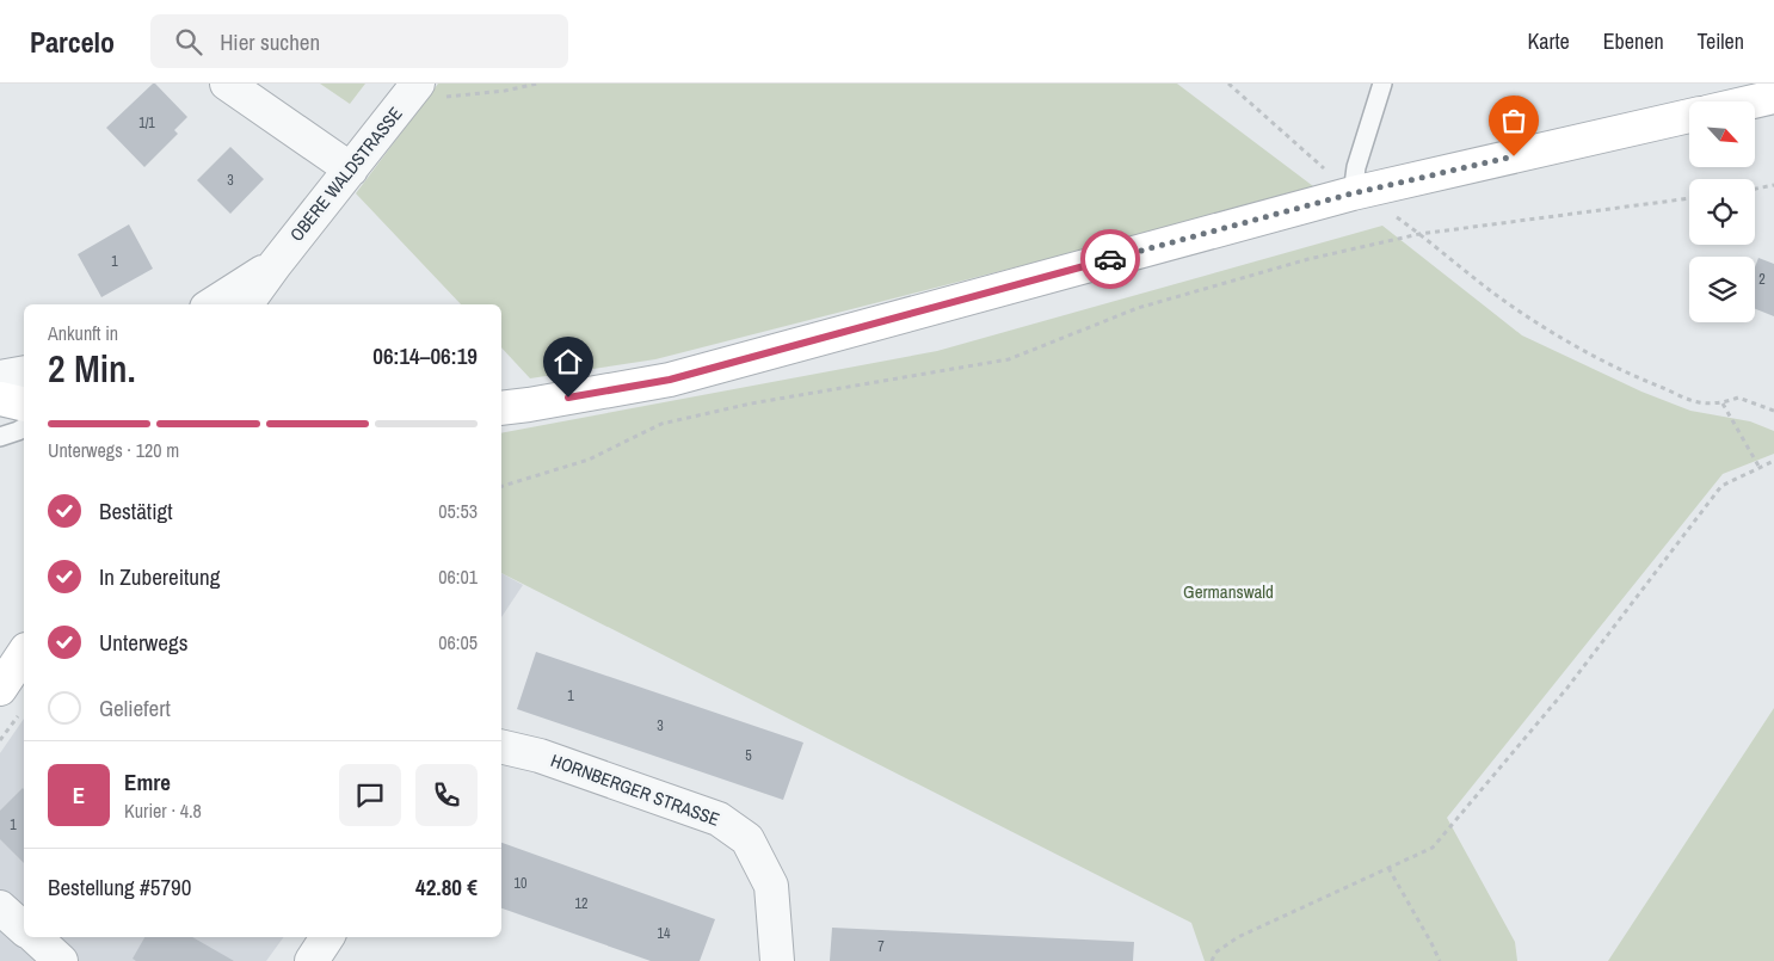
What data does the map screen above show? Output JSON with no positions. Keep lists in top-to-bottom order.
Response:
{
  "streets": {
    "street": ["OBERE WALDSTRASSE", "HORNBERGER STRASSE"]
  },
  "parks": ["Germanswald"],
  "house_numbers": [
    "1/1",
    "3",
    "1",
    "2",
    "1",
    "3",
    "5",
    "1",
    "10",
    "12",
    "14",
    "7"
  ],
  "north": "bottom right",
  "page": {
    "header": "Parcelo",
    "search": "Hier suchen",
    "nav": ["Karte", "Ebenen", "Teilen"],
    "heading": ["2 Min.", "Ankunft in", "06:14–06:19"],
    "panel": [
      "Emre",
      "Kurier · 4.8",
      "Bestellung #5790",
      "42.80 €"
    ],
    "bar": "Unterwegs · 120 m",
    "list": [
      ["Bestätigt", "05:53"],
      ["In Zubereitung", "06:01"],
      ["Unterwegs", "06:05"],
      "Geliefert"
    ],
    "round": "E"
  }
}
